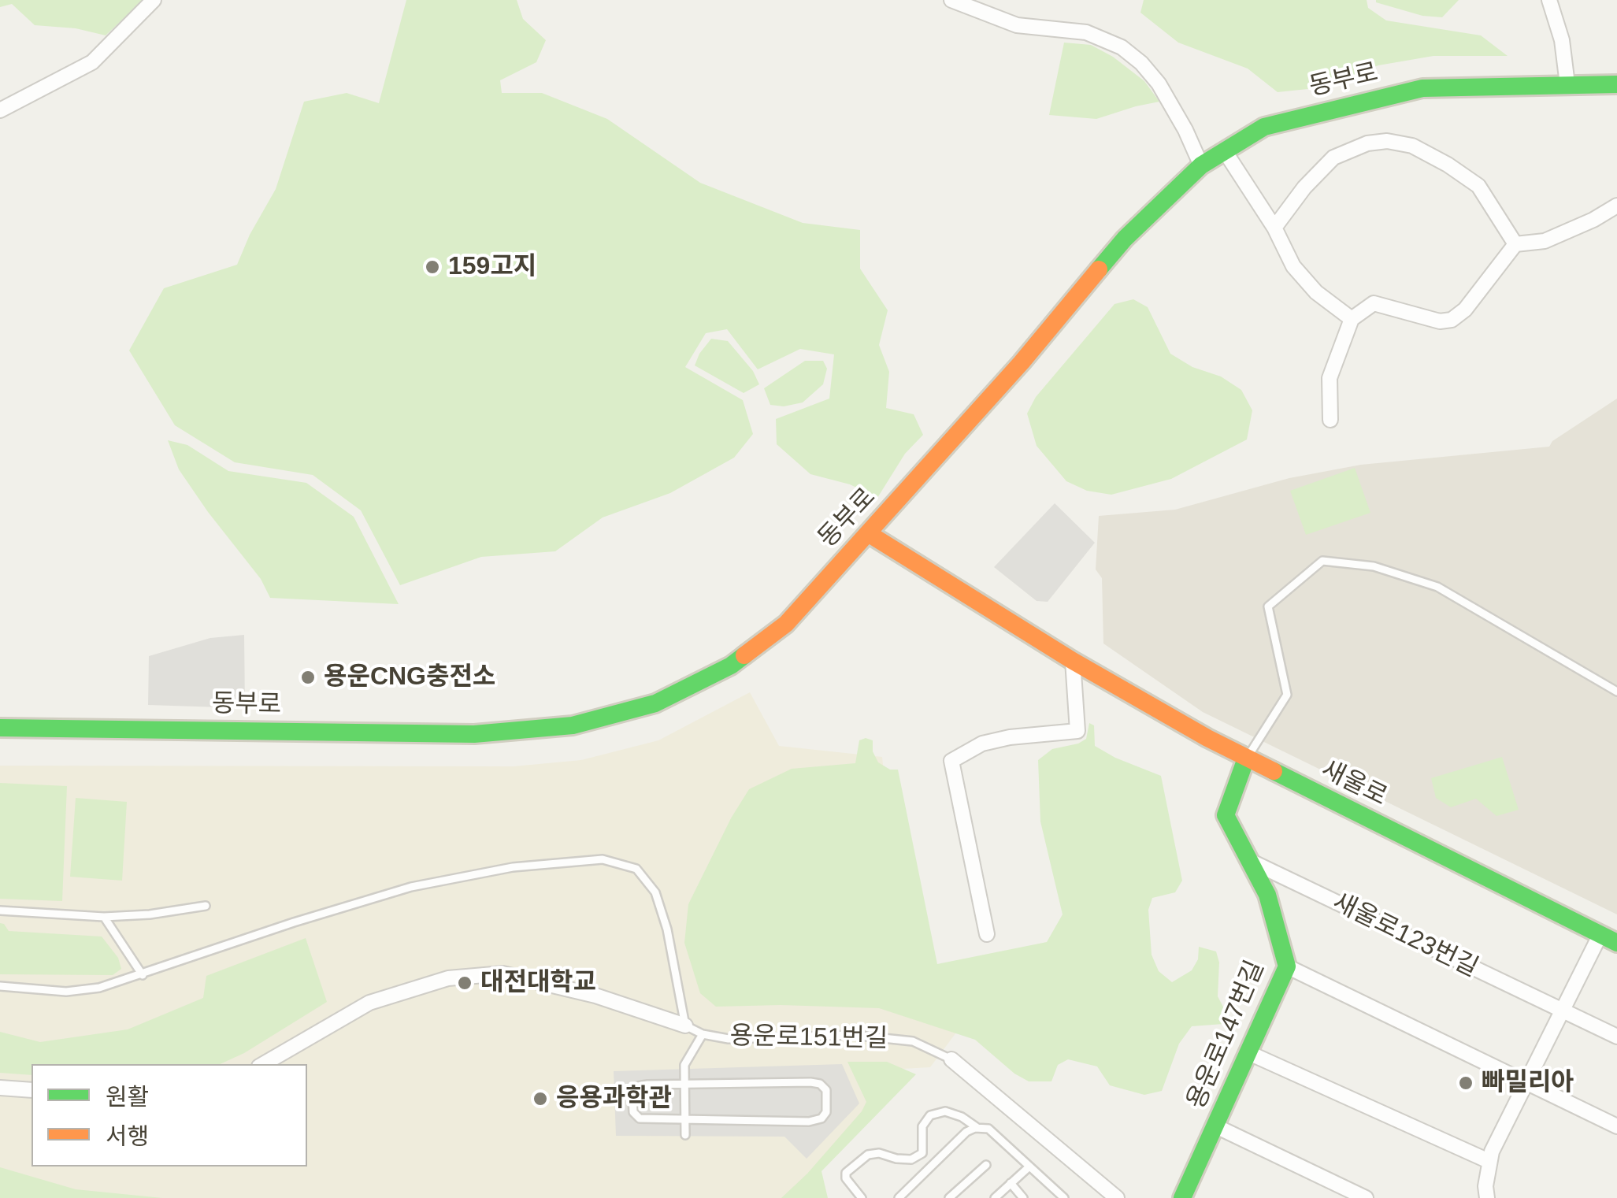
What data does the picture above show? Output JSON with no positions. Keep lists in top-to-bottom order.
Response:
{
  "streets": {
    "main road": ["동부로", "새울로", "용운로147번길"],
    "street": ["새울로123번길", "용운로151번길"]
  },
  "crossings": [
    ["동부로", "새울로"],
    ["새울로", "용운로147번길"],
    ["새울로123번길", "용운로147번길"]
  ],
  "places": [
    "159고지",
    "용운CNG충전소",
    "대전대학교",
    "빠밀리아",
    "응용과학관"
  ],
  "legend": ["원활", "서행"]
}
